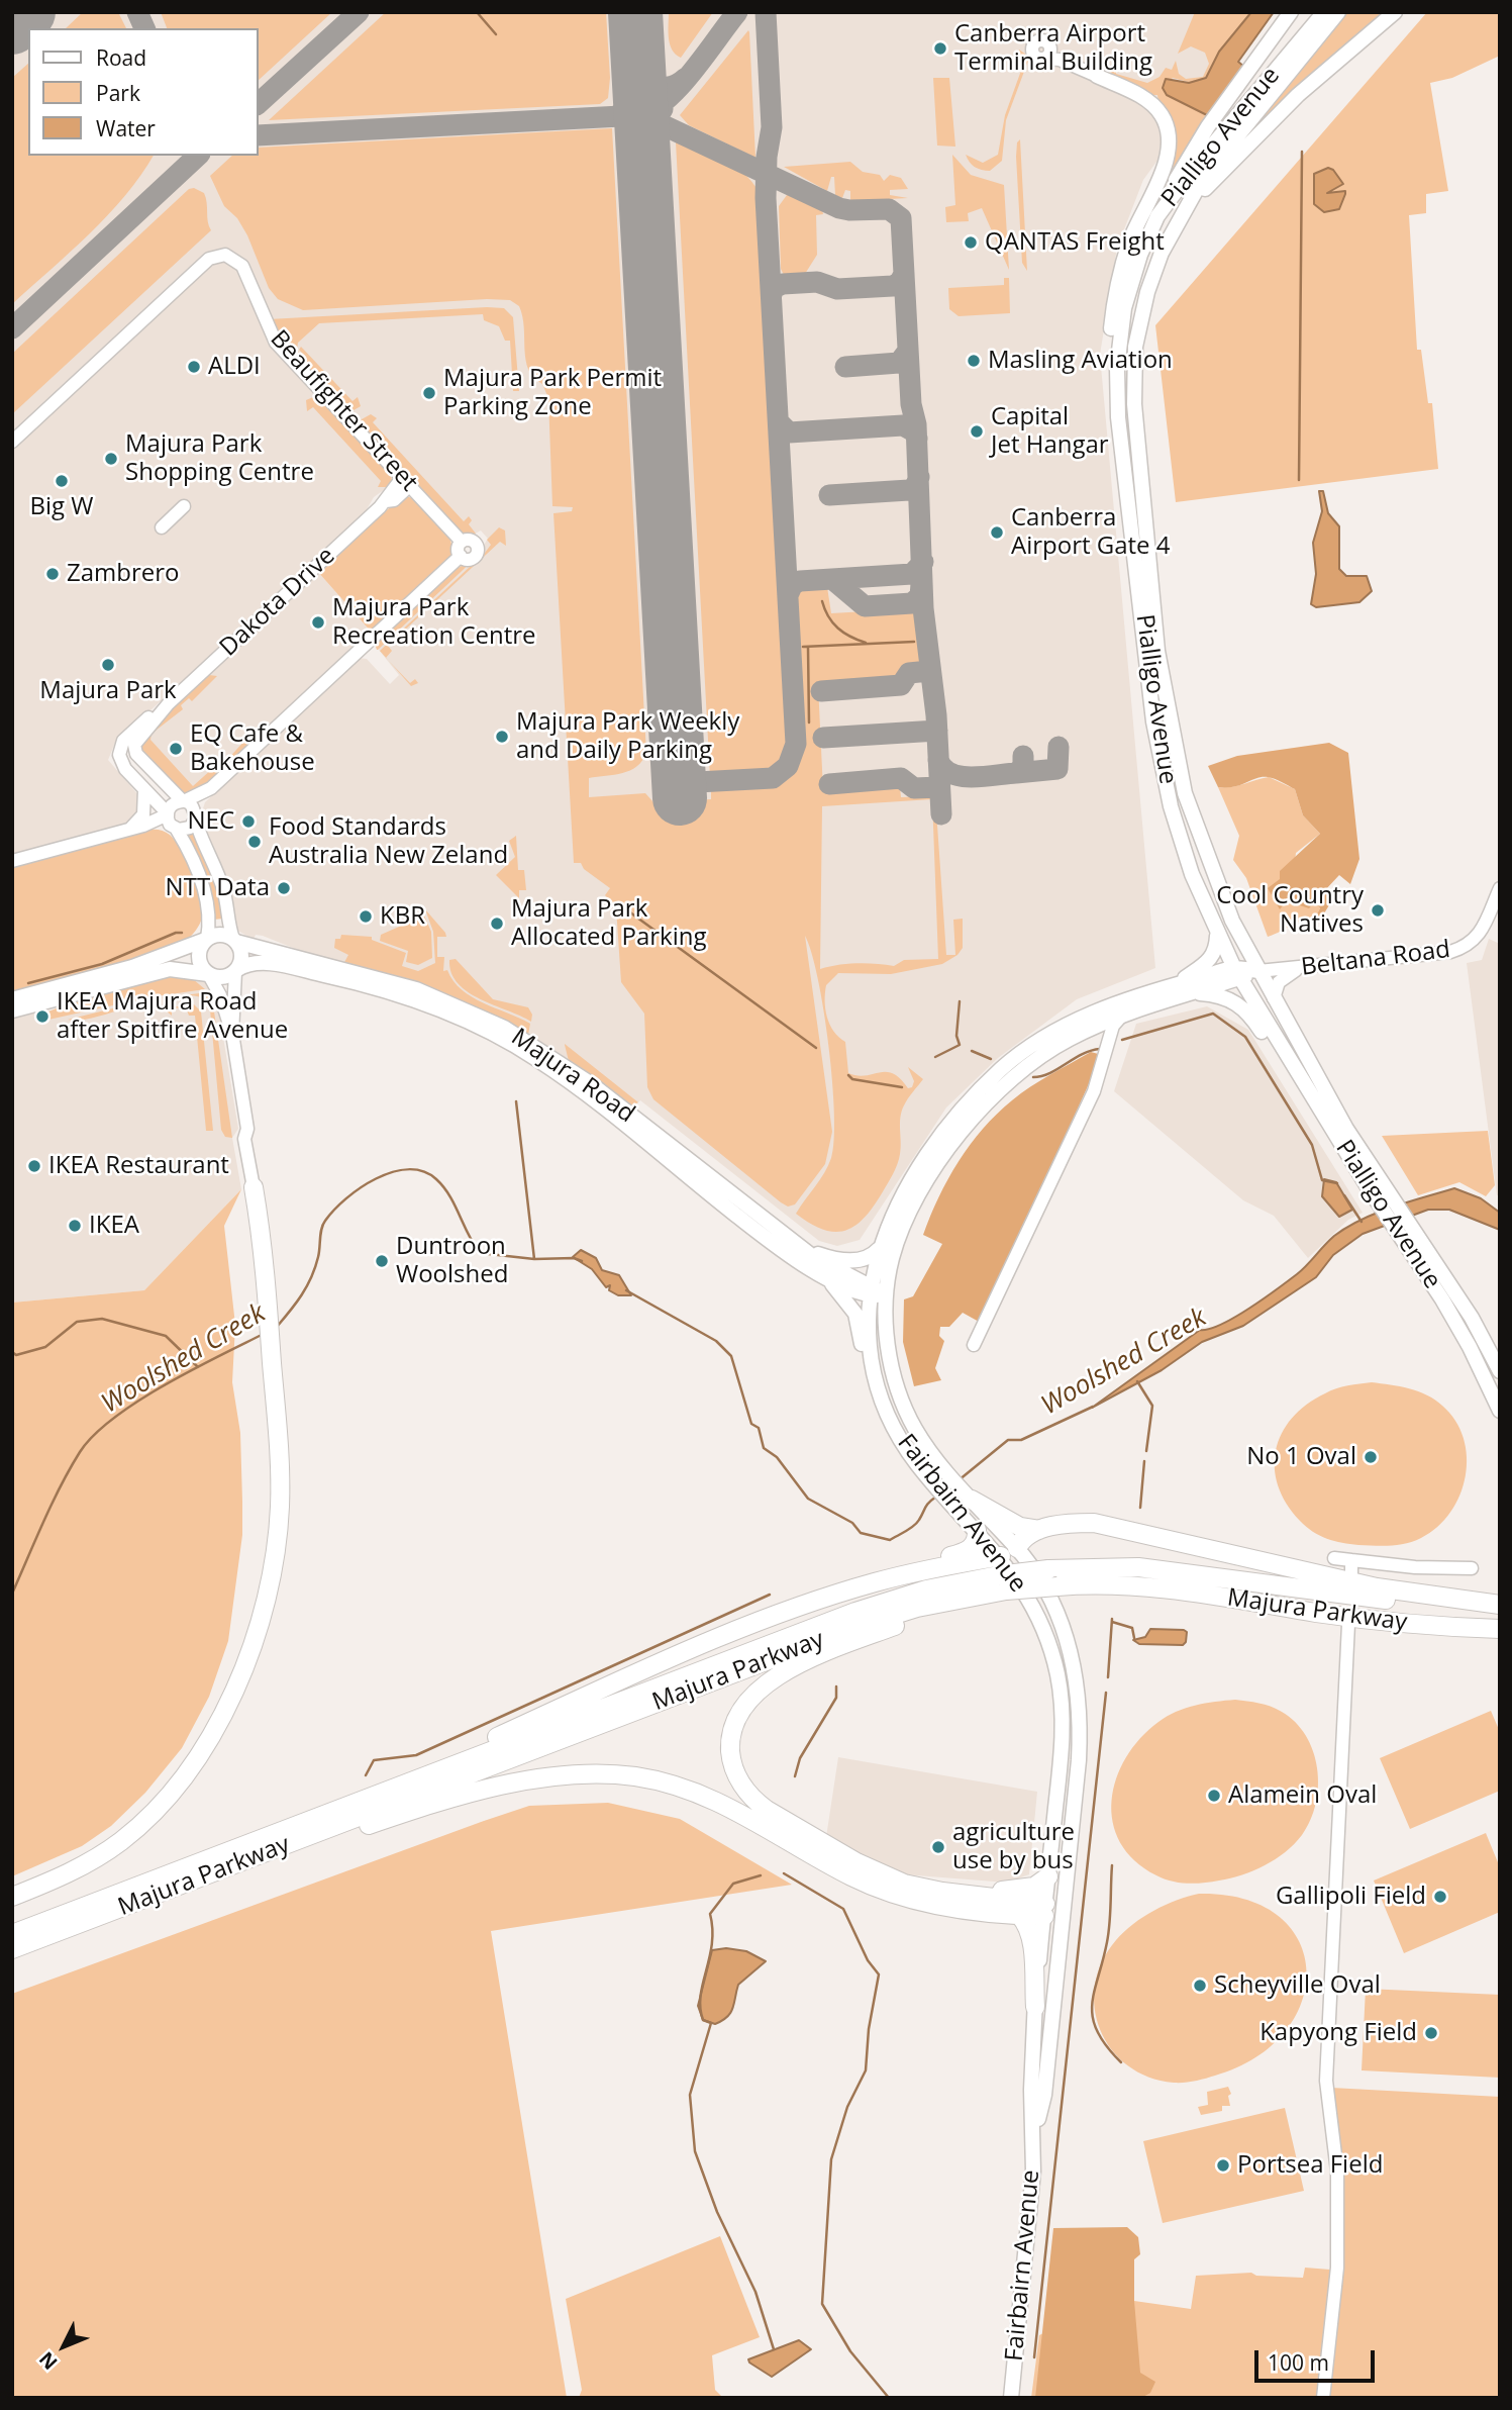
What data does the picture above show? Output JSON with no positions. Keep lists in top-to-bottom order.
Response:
{
  "streets": {
    "highway": ["Majura Parkway"],
    "main road": ["Pialligo Avenue", "Majura Road", "Fairbairn Avenue"],
    "street": ["Beaufighter Street", "Dakota Drive", "Beltana Road"]
  },
  "crossings": [
    ["Pialligo Avenue", "Beltana Road"],
    ["Pialligo Avenue", "Fairbairn Avenue"],
    ["Beaufighter Street", "Dakota Drive"],
    ["Beltana Road", "Fairbairn Avenue"],
    ["Majura Road", "Fairbairn Avenue"],
    ["Fairbairn Avenue", "Majura Parkway"]
  ],
  "water": ["Woolshed Creek"],
  "places": [
    "Canberra Airport Terminal Building",
    "QANTAS Freight",
    "Masling Aviation",
    "ALDI",
    "Majura Park Permit Parking Zone",
    "Capital Jet Hangar",
    "Majura Park Shopping Centre",
    "Big W",
    "Canberra Airport Gate 4",
    "Zambrero",
    "Majura Park Recreation Centre",
    "Majura Park",
    "Majura Park Weekly and Daily Parking",
    "EQ Cafe & Bakehouse",
    "NEC",
    "Food Standards Australia New Zeland",
    "NTT Data",
    "Cool Country Natives",
    "KBR",
    "Majura Park Allocated Parking",
    "IKEA Majura Road after Spitfire Avenue",
    "IKEA Restaurant",
    "IKEA",
    "Duntroon Woolshed",
    "No 1 Oval",
    "Alamein Oval",
    "agriculture use by bus",
    "Gallipoli Field",
    "Scheyville Oval",
    "Kapyong Field",
    "Portsea Field"
  ],
  "legend": ["Road", "Park", "Water"],
  "scale_bar": "100 m",
  "north": "bottom left"
}
